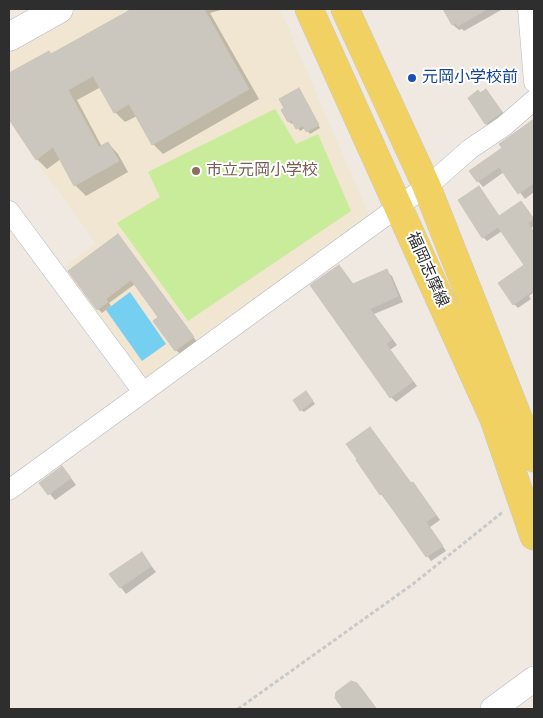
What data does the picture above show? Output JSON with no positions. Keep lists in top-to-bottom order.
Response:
{
  "streets": {
    "main road": ["福岡志摩線"]
  },
  "places": ["元岡小学校前", "市立元岡小学校"]
}
